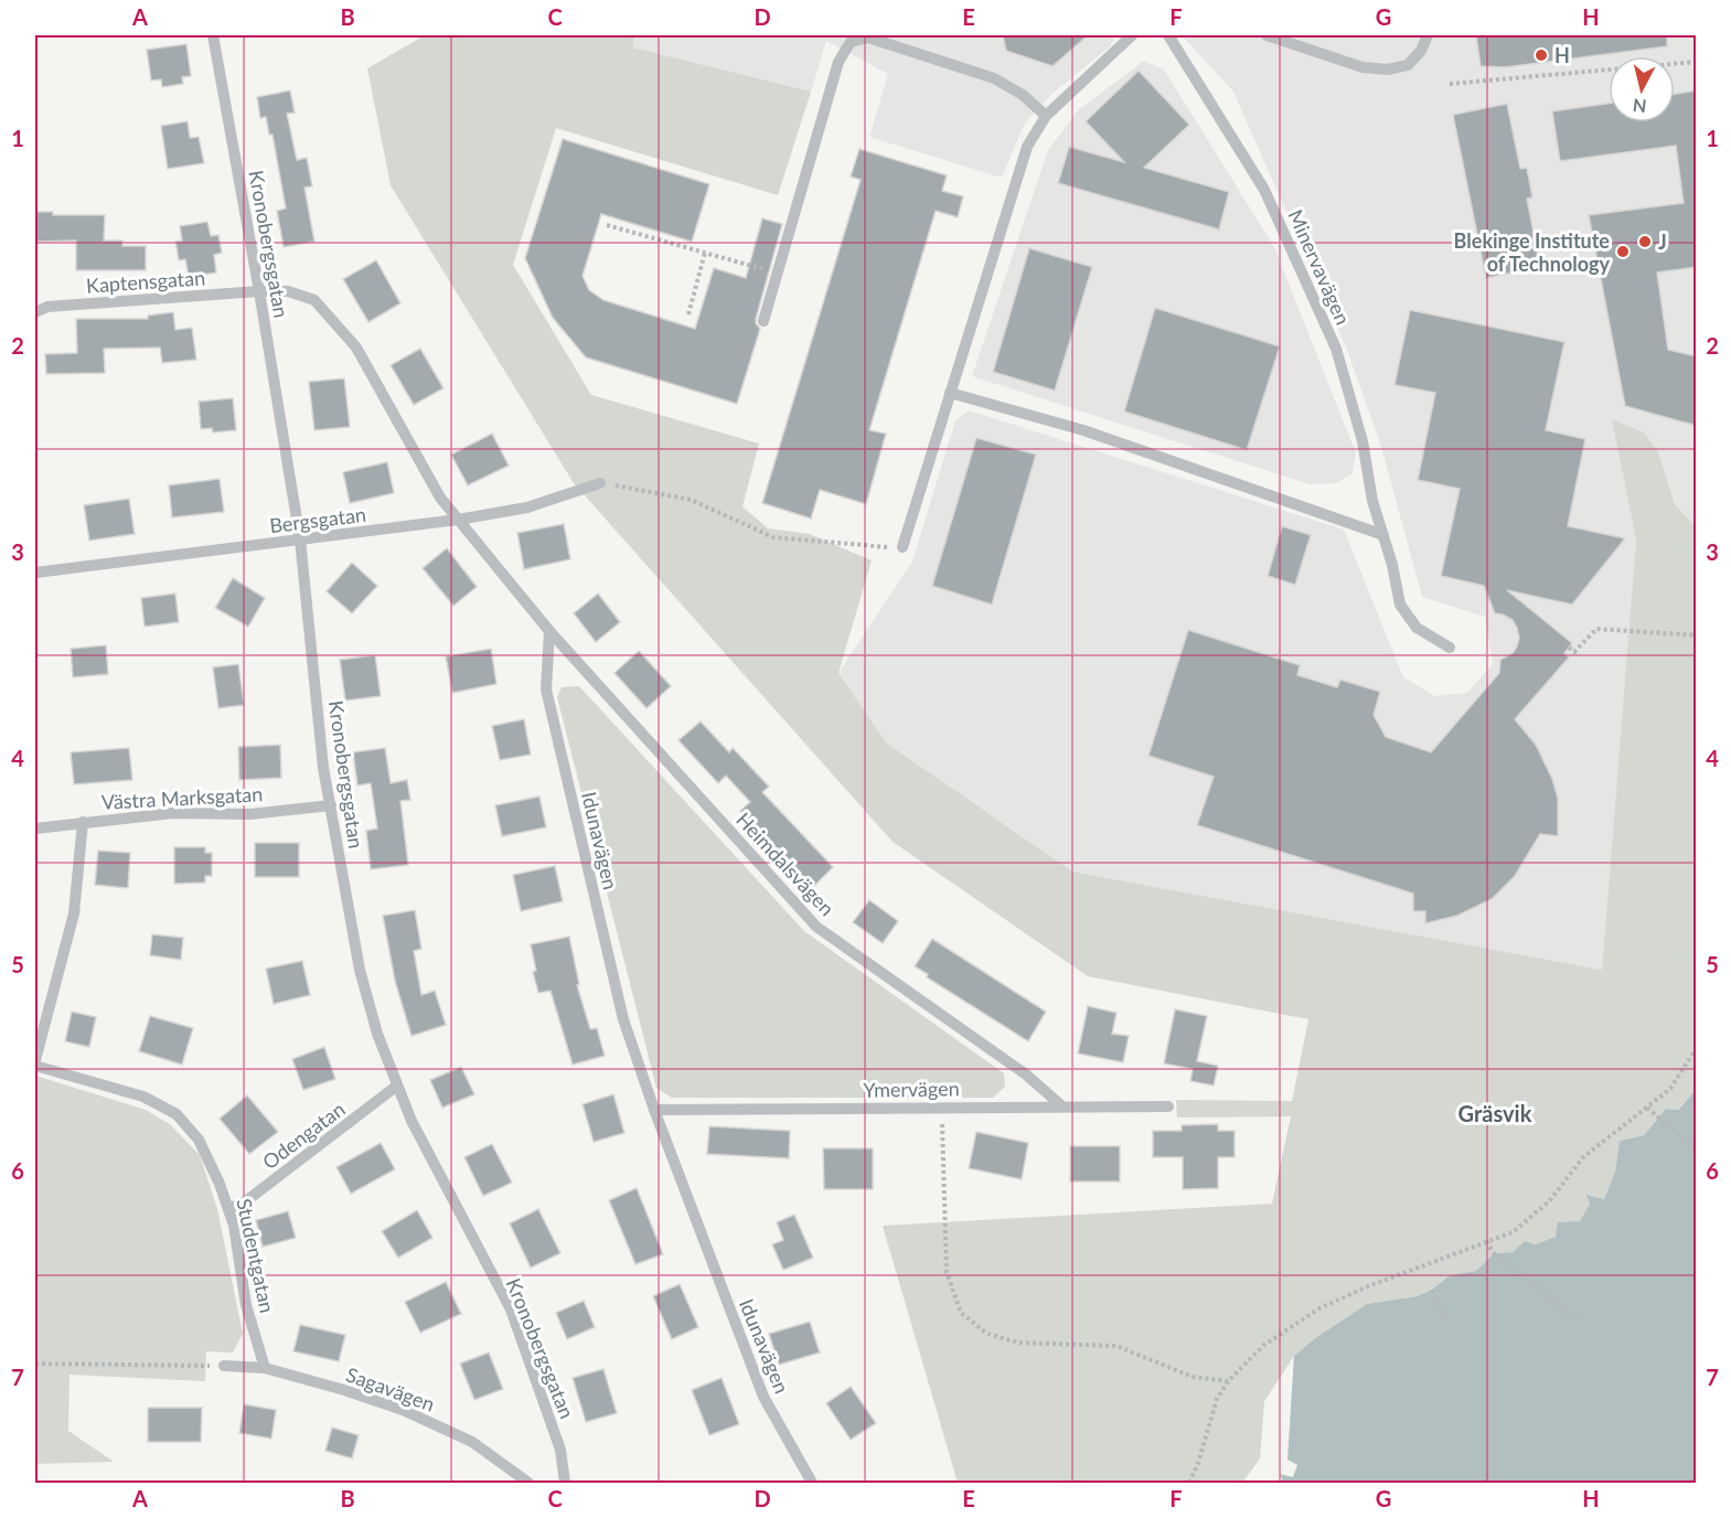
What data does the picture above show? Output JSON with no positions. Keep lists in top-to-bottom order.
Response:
{
  "streets": {
    "street": [
      "Kronobergsgatan",
      "Minervavägen",
      "Kaptensgatan",
      "Bergsgatan",
      "Västra Marksgatan",
      "Idunavägen",
      "Heimdalsvägen",
      "Ymervägen",
      "Odengatan",
      "Studentgatan",
      "Sagavägen"
    ]
  },
  "crossings": [
    ["Kronobergsgatan", "Kaptensgatan"],
    ["Kronobergsgatan", "Bergsgatan"],
    ["Kronobergsgatan", "Västra Marksgatan"],
    ["Kronobergsgatan", "Odengatan"],
    ["Idunavägen", "Heimdalsvägen"],
    ["Idunavägen", "Ymervägen"],
    ["Heimdalsvägen", "Ymervägen"],
    ["Odengatan", "Studentgatan"],
    ["Studentgatan", "Sagavägen"]
  ],
  "districts": ["Gräsvik"],
  "places": ["H", "J", "Blekinge Institute of Technology"],
  "north": "bottom",
  "grid": {
    "columns": [
      "A",
      "B",
      "C",
      "D",
      "E",
      "F",
      "G",
      "H"
    ],
    "rows": [
      "1",
      "2",
      "3",
      "4",
      "5",
      "6",
      "7"
    ]
  }
}
